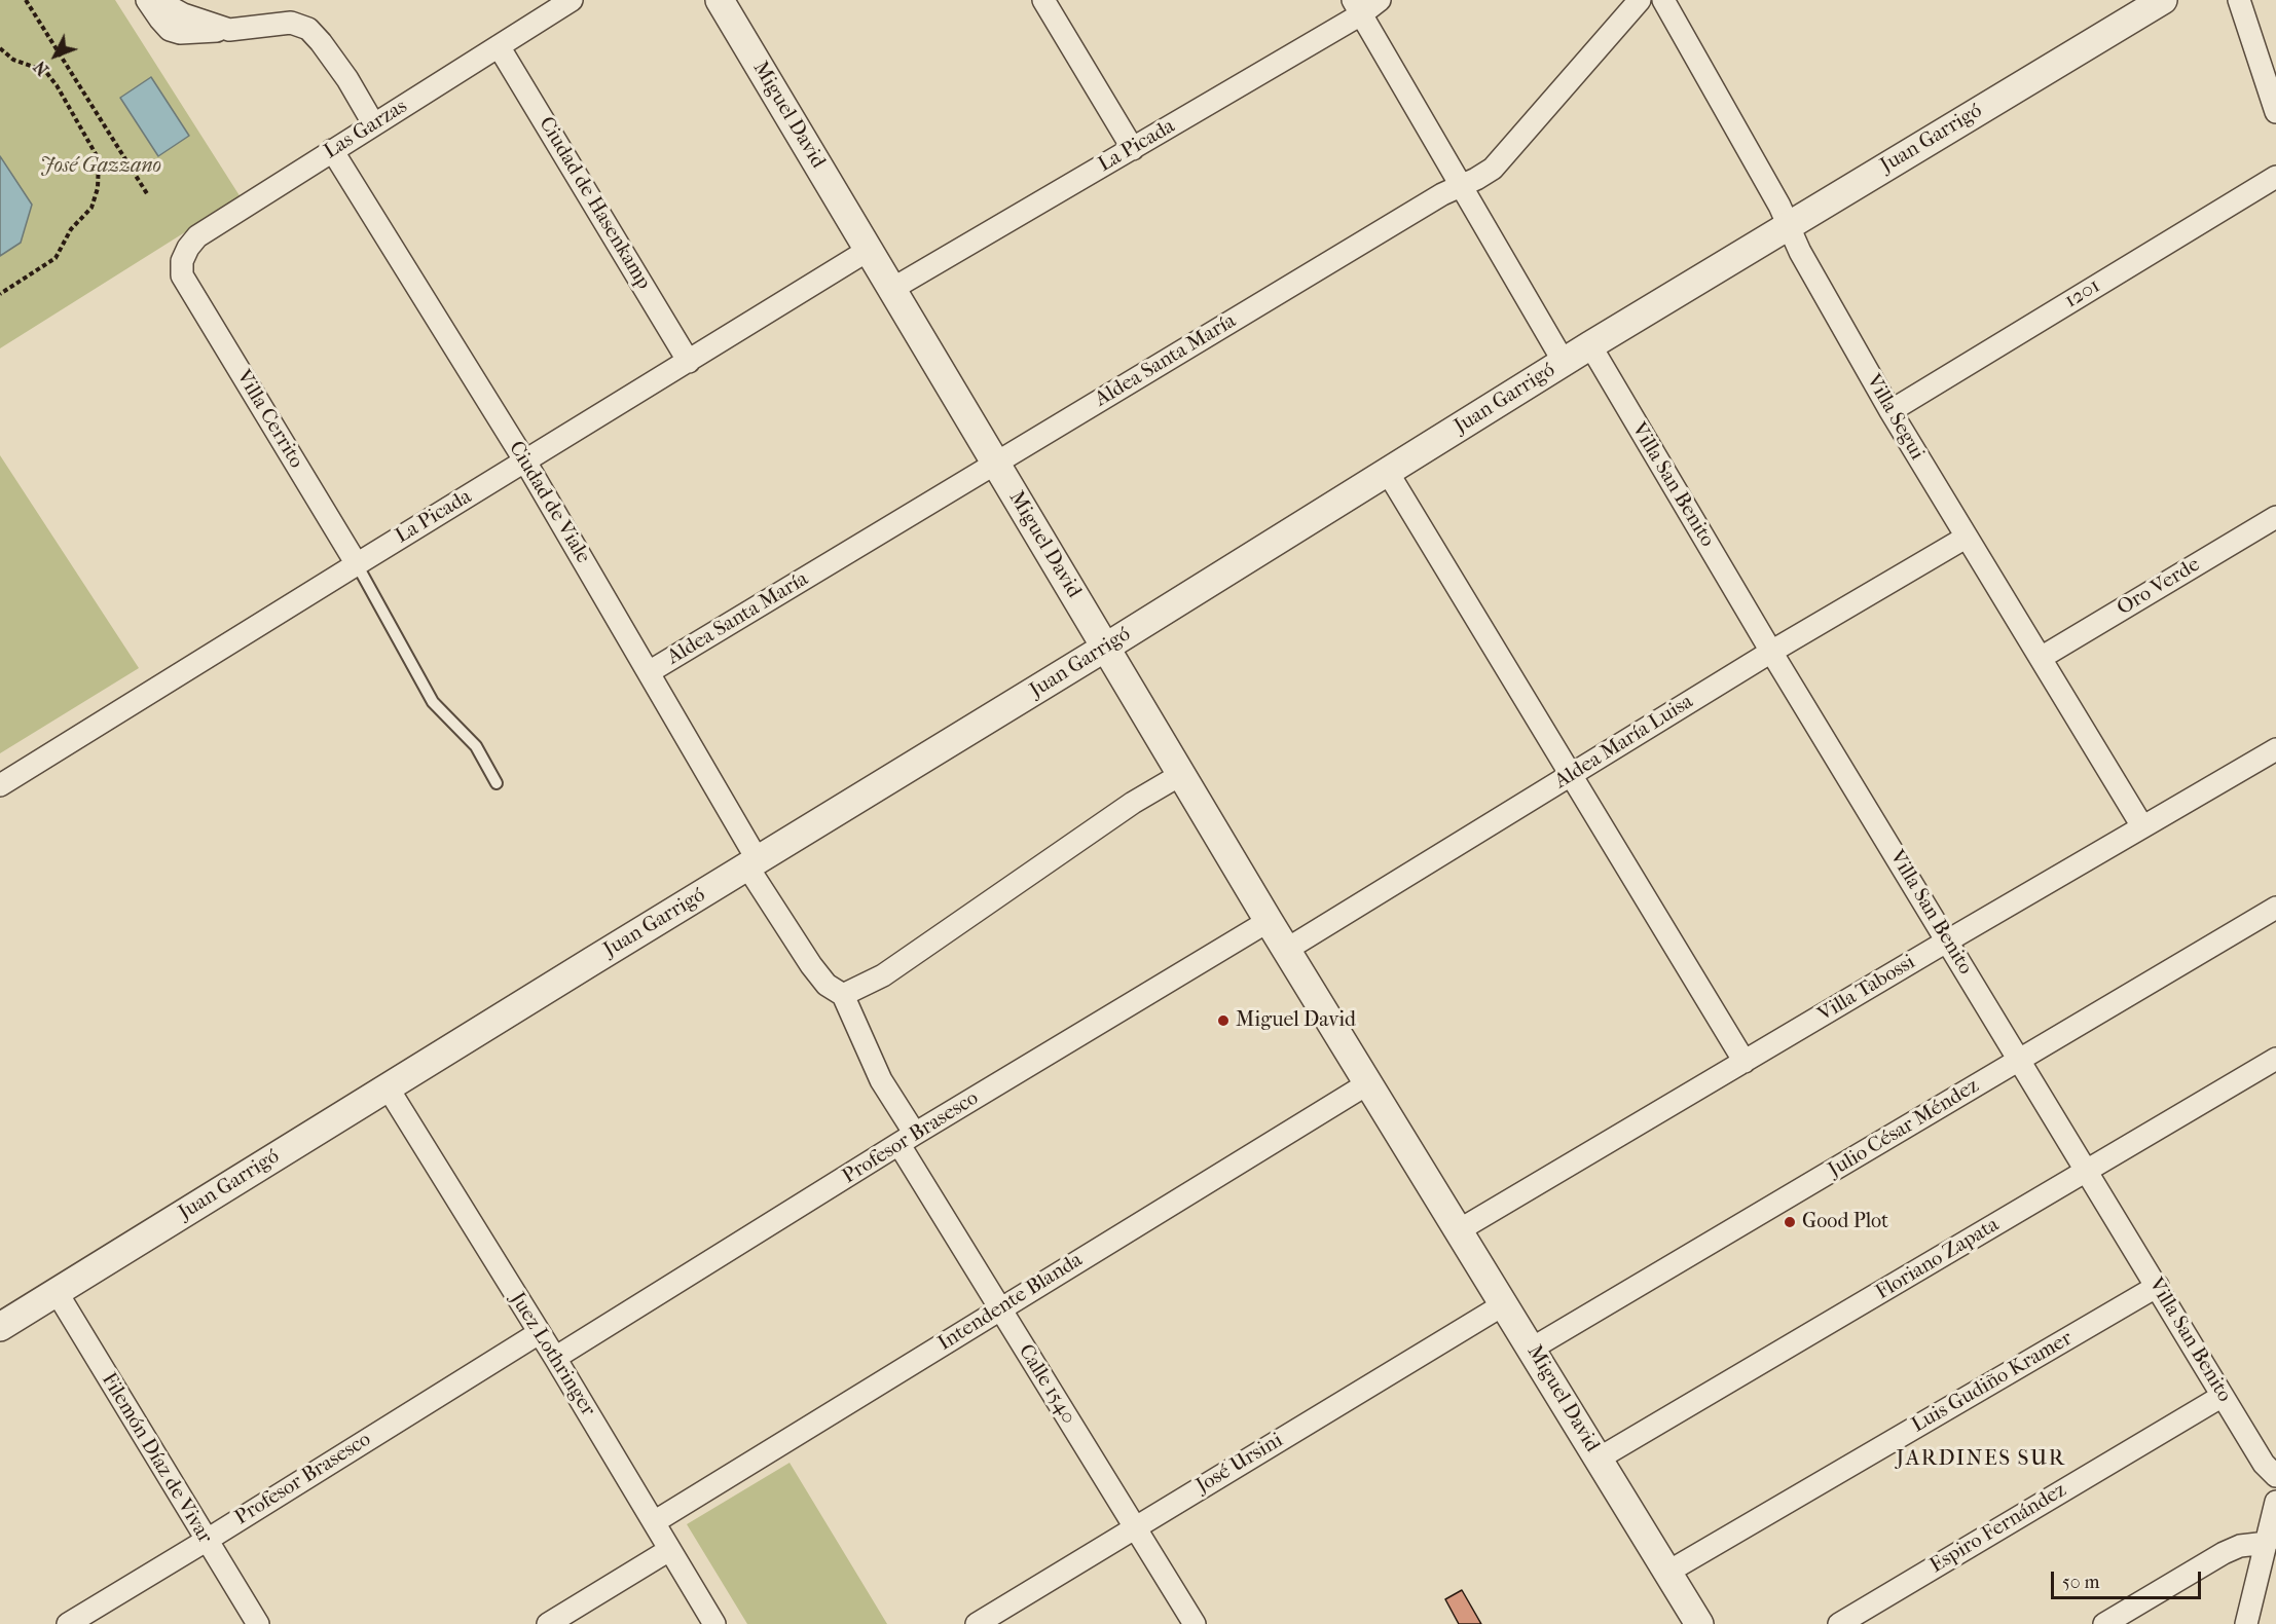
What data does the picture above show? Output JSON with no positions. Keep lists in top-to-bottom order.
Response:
{
  "streets": {
    "street": [
      "Miguel David",
      "Las Garzas",
      "Juan Garrigó",
      "La Picada",
      "Ciudad de Hasenkamp",
      "1201",
      "Aldea Santa María",
      "Villa Segui",
      "Villa Cerrito",
      "Villa San Benito",
      "Ciudad de Viale",
      "Oro Verde",
      "Aldea María Luisa",
      "Villa Tabossi",
      "Julio César Méndez",
      "Profesor Brasesco",
      "Floriano Zapata",
      "Intendente Blanda",
      "Juez Lothringer",
      "Luis Gudiño Kramer",
      "Calle 1540",
      "Filemón Díaz de Vivar",
      "José Ursini",
      "Espiro Fernández"
    ]
  },
  "crossings": [
    ["Miguel David", "Juan Garrigó"],
    ["Miguel David", "La Picada"],
    ["Miguel David", "Aldea Santa María"],
    ["Miguel David", "Aldea María Luisa"],
    ["Miguel David", "Villa Tabossi"],
    ["Miguel David", "Julio César Méndez"],
    ["Miguel David", "Profesor Brasesco"],
    ["Miguel David", "Floriano Zapata"],
    ["Miguel David", "Intendente Blanda"],
    ["Miguel David", "Luis Gudiño Kramer"],
    ["Miguel David", "José Ursini"],
    ["Las Garzas", "Ciudad de Hasenkamp"],
    ["Las Garzas", "Villa Cerrito"],
    ["Las Garzas", "Ciudad de Viale"],
    ["Juan Garrigó", "Villa Segui"],
    ["Juan Garrigó", "Villa San Benito"],
    ["Juan Garrigó", "Ciudad de Viale"],
    ["Juan Garrigó", "Juez Lothringer"],
    ["Juan Garrigó", "Filemón Díaz de Vivar"],
    ["La Picada", "Ciudad de Hasenkamp"],
    ["La Picada", "Villa Cerrito"],
    ["La Picada", "Ciudad de Viale"],
    ["1201", "Villa Segui"],
    ["Aldea Santa María", "Ciudad de Viale"],
    ["Villa Segui", "Oro Verde"],
    ["Villa Segui", "Aldea María Luisa"],
    ["Villa Segui", "Villa Tabossi"],
    ["Villa San Benito", "Aldea María Luisa"],
    ["Villa San Benito", "Villa Tabossi"],
    ["Villa San Benito", "Julio César Méndez"],
    ["Villa San Benito", "Floriano Zapata"],
    ["Villa San Benito", "Luis Gudiño Kramer"],
    ["Villa San Benito", "Espiro Fernández"],
    ["Ciudad de Viale", "Calle 1540"],
    ["Profesor Brasesco", "Juez Lothringer"],
    ["Profesor Brasesco", "Calle 1540"],
    ["Profesor Brasesco", "Filemón Díaz de Vivar"],
    ["Intendente Blanda", "Juez Lothringer"],
    ["Intendente Blanda", "Calle 1540"],
    ["Calle 1540", "José Ursini"]
  ],
  "districts": ["JARDINES SUR"],
  "parks": ["José Gazzano"],
  "places": ["Miguel David", "Good Plot"],
  "scale_bar": "50 m",
  "north": "bottom left"
}
